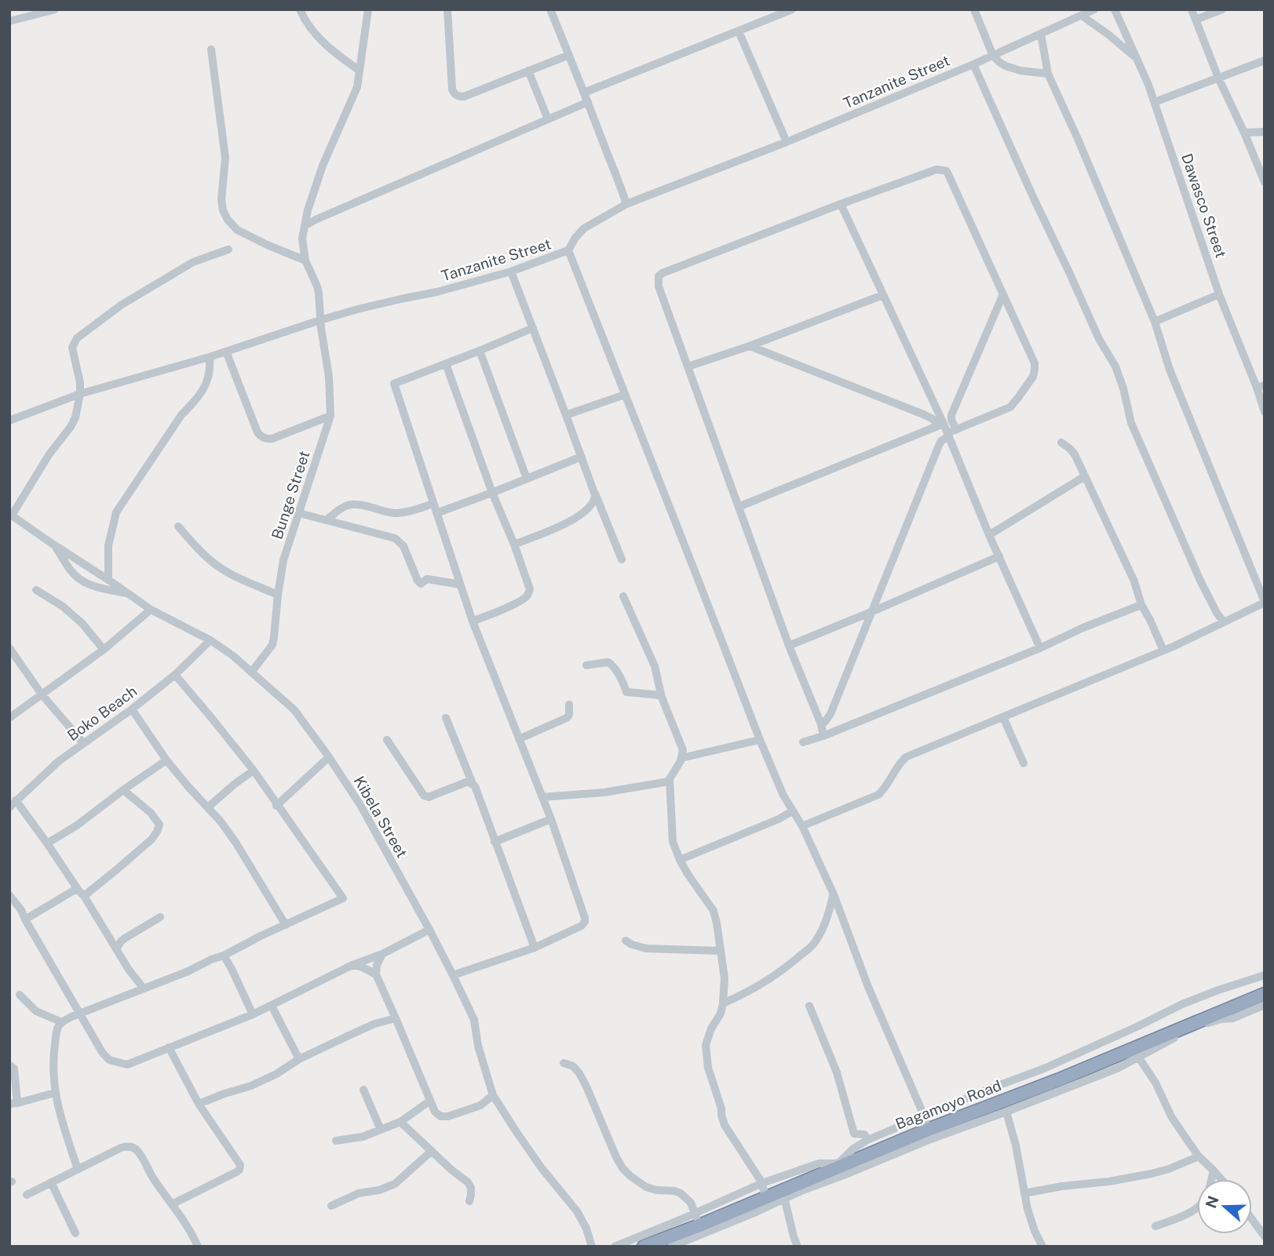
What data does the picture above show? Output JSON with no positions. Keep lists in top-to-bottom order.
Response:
{
  "streets": {
    "highway": ["Bagamoyo Road"],
    "street": [
      "Tanzanite Street",
      "Dawasco Street",
      "Bunge Street",
      "Boko Beach",
      "Kibela Street"
    ]
  },
  "crossings": [
    ["Tanzanite Street", "Bunge Street"],
    ["Bunge Street", "Kibela Street"],
    ["Boko Beach", "Kibela Street"]
  ],
  "north": "left"
}
